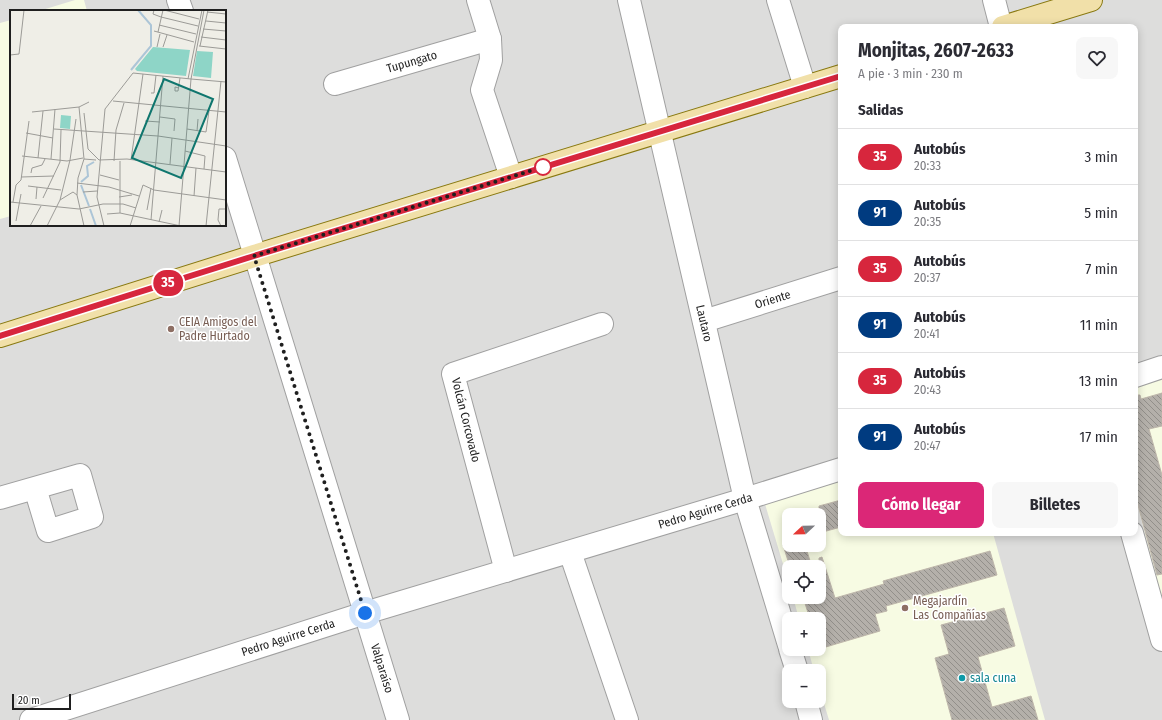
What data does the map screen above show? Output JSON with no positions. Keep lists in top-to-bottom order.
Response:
{
  "streets": {
    "street": [
      "Tupungato",
      "Oriente",
      "Lautaro",
      "Volcán Corcovado",
      "Pedro Aguirre Cerda",
      "Valparaíso"
    ]
  },
  "crossings": [
    ["Oriente", "Lautaro"],
    ["Lautaro", "Pedro Aguirre Cerda"],
    ["Volcán Corcovado", "Pedro Aguirre Cerda"],
    ["Pedro Aguirre Cerda", "Valparaíso"]
  ],
  "places": ["CEIA Amigos del Padre Hurtado", "Megajardín Las Compañías", "sala cuna"],
  "lines": ["bus line 35"],
  "scale_bar": "20 m",
  "north": "left",
  "page": {
    "on_map": "35",
    "heading": [
      ["Monjitas, 2607-2633", "A pie · 3 min · 230 m"],
      "Salidas"
    ],
    "list": [
      {
        "mark": "35",
        "name": "Autobús",
        "note": "20:33",
        "value": "3 min"
      },
      {
        "mark": "91",
        "name": "Autobús",
        "note": "20:35",
        "value": "5 min"
      },
      {
        "mark": "35",
        "name": "Autobús",
        "note": "20:37",
        "value": "7 min"
      },
      {
        "mark": "91",
        "name": "Autobús",
        "note": "20:41",
        "value": "11 min"
      },
      {
        "mark": "35",
        "name": "Autobús",
        "note": "20:43",
        "value": "13 min"
      },
      {
        "mark": "91",
        "name": "Autobús",
        "note": "20:47",
        "value": "17 min"
      }
    ],
    "buttons": ["Cómo llegar", "Billetes"],
    "map_buttons": ["+", "−"],
    "scale": "20 m"
  }
}
